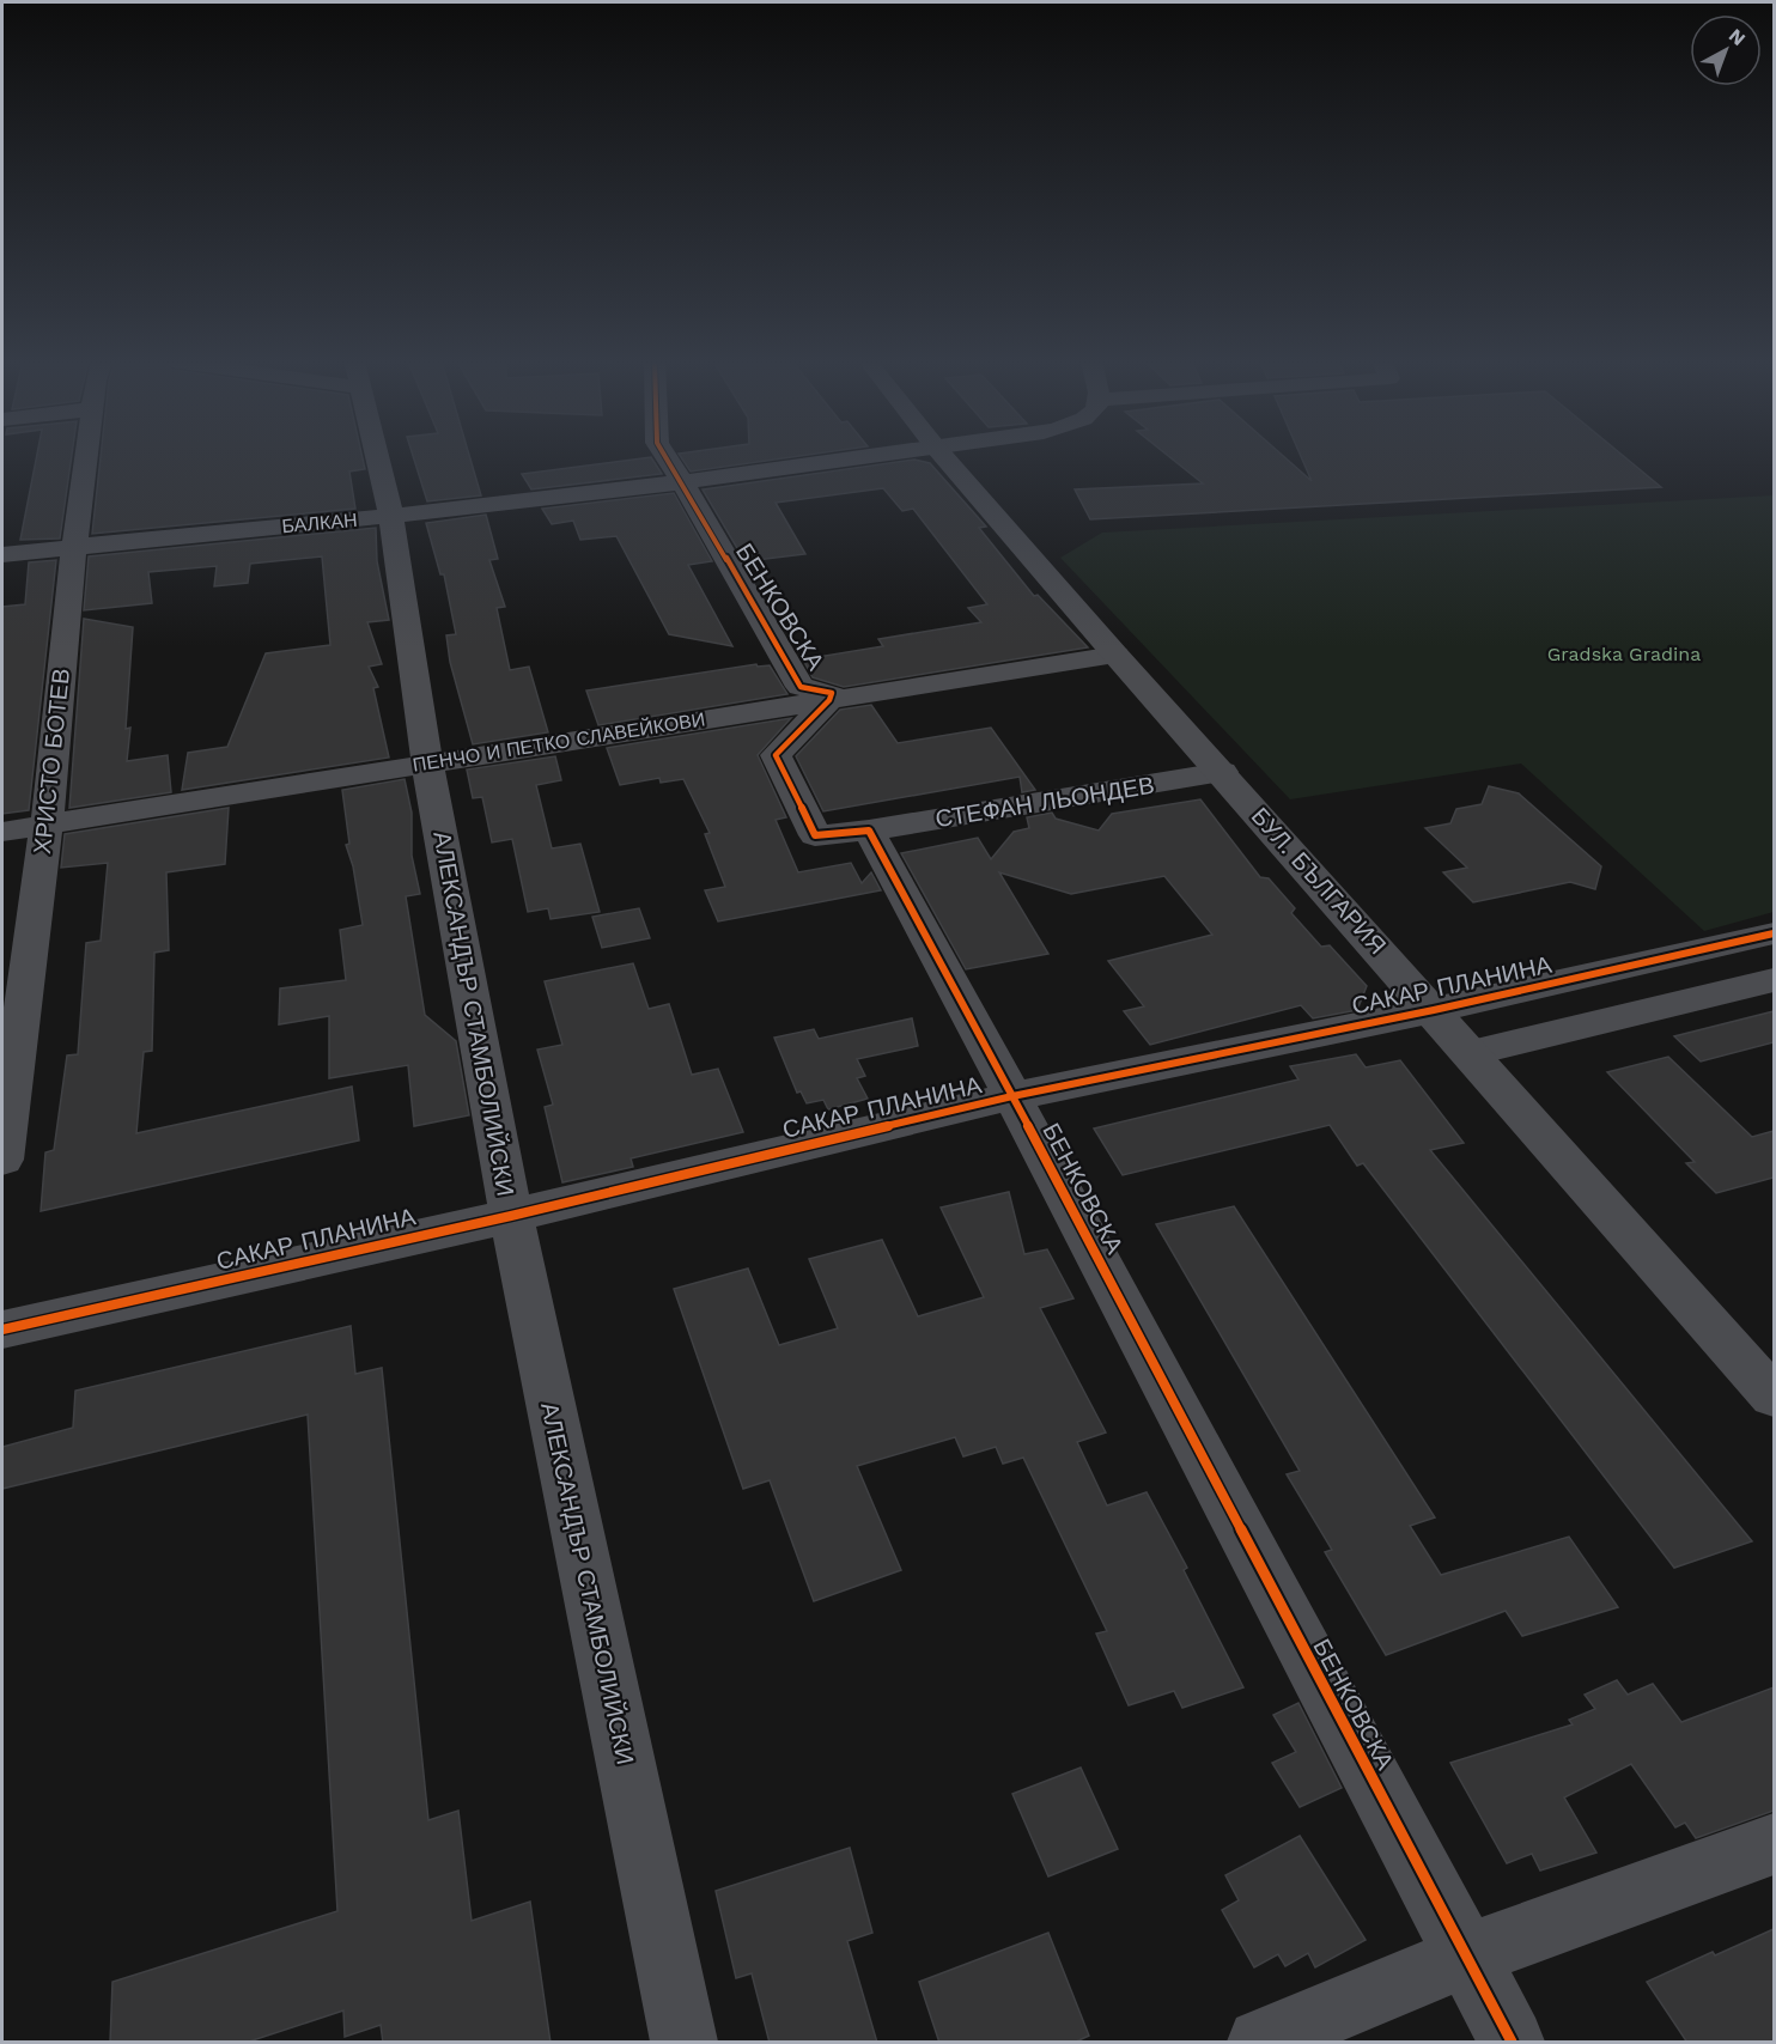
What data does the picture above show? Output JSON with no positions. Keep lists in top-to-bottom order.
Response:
{
  "streets": {
    "street": [
      "БАЛКАН",
      "БЕНКОВСКА",
      "ПЕНЧО И ПЕТКО СЛАВЕЙКОВИ",
      "ХРИСТО БОТЕВ",
      "СТЕФАН ЛЬОНДЕВ",
      "БУЛ. БЪЛГАРИЯ",
      "САКАР ПЛАНИНА",
      "АЛЕКСАНДЪР СТАМБОЛИЙСКИ"
    ]
  },
  "crossings": [
    ["БАЛКАН", "БЕНКОВСКА"],
    ["БАЛКАН", "ХРИСТО БОТЕВ"],
    ["БАЛКАН", "АЛЕКСАНДЪР СТАМБОЛИЙСКИ"],
    ["БЕНКОВСКА", "ПЕНЧО И ПЕТКО СЛАВЕЙКОВИ"],
    ["БЕНКОВСКА", "СТЕФАН ЛЬОНДЕВ"],
    ["БЕНКОВСКА", "САКАР ПЛАНИНА"],
    ["ПЕНЧО И ПЕТКО СЛАВЕЙКОВИ", "ХРИСТО БОТЕВ"],
    ["ПЕНЧО И ПЕТКО СЛАВЕЙКОВИ", "БУЛ. БЪЛГАРИЯ"],
    ["ПЕНЧО И ПЕТКО СЛАВЕЙКОВИ", "АЛЕКСАНДЪР СТАМБОЛИЙСКИ"],
    ["СТЕФАН ЛЬОНДЕВ", "БУЛ. БЪЛГАРИЯ"],
    ["БУЛ. БЪЛГАРИЯ", "САКАР ПЛАНИНА"],
    ["САКАР ПЛАНИНА", "АЛЕКСАНДЪР СТАМБОЛИЙСКИ"]
  ],
  "parks": ["Gradska Gradina"],
  "north": "top right"
}
